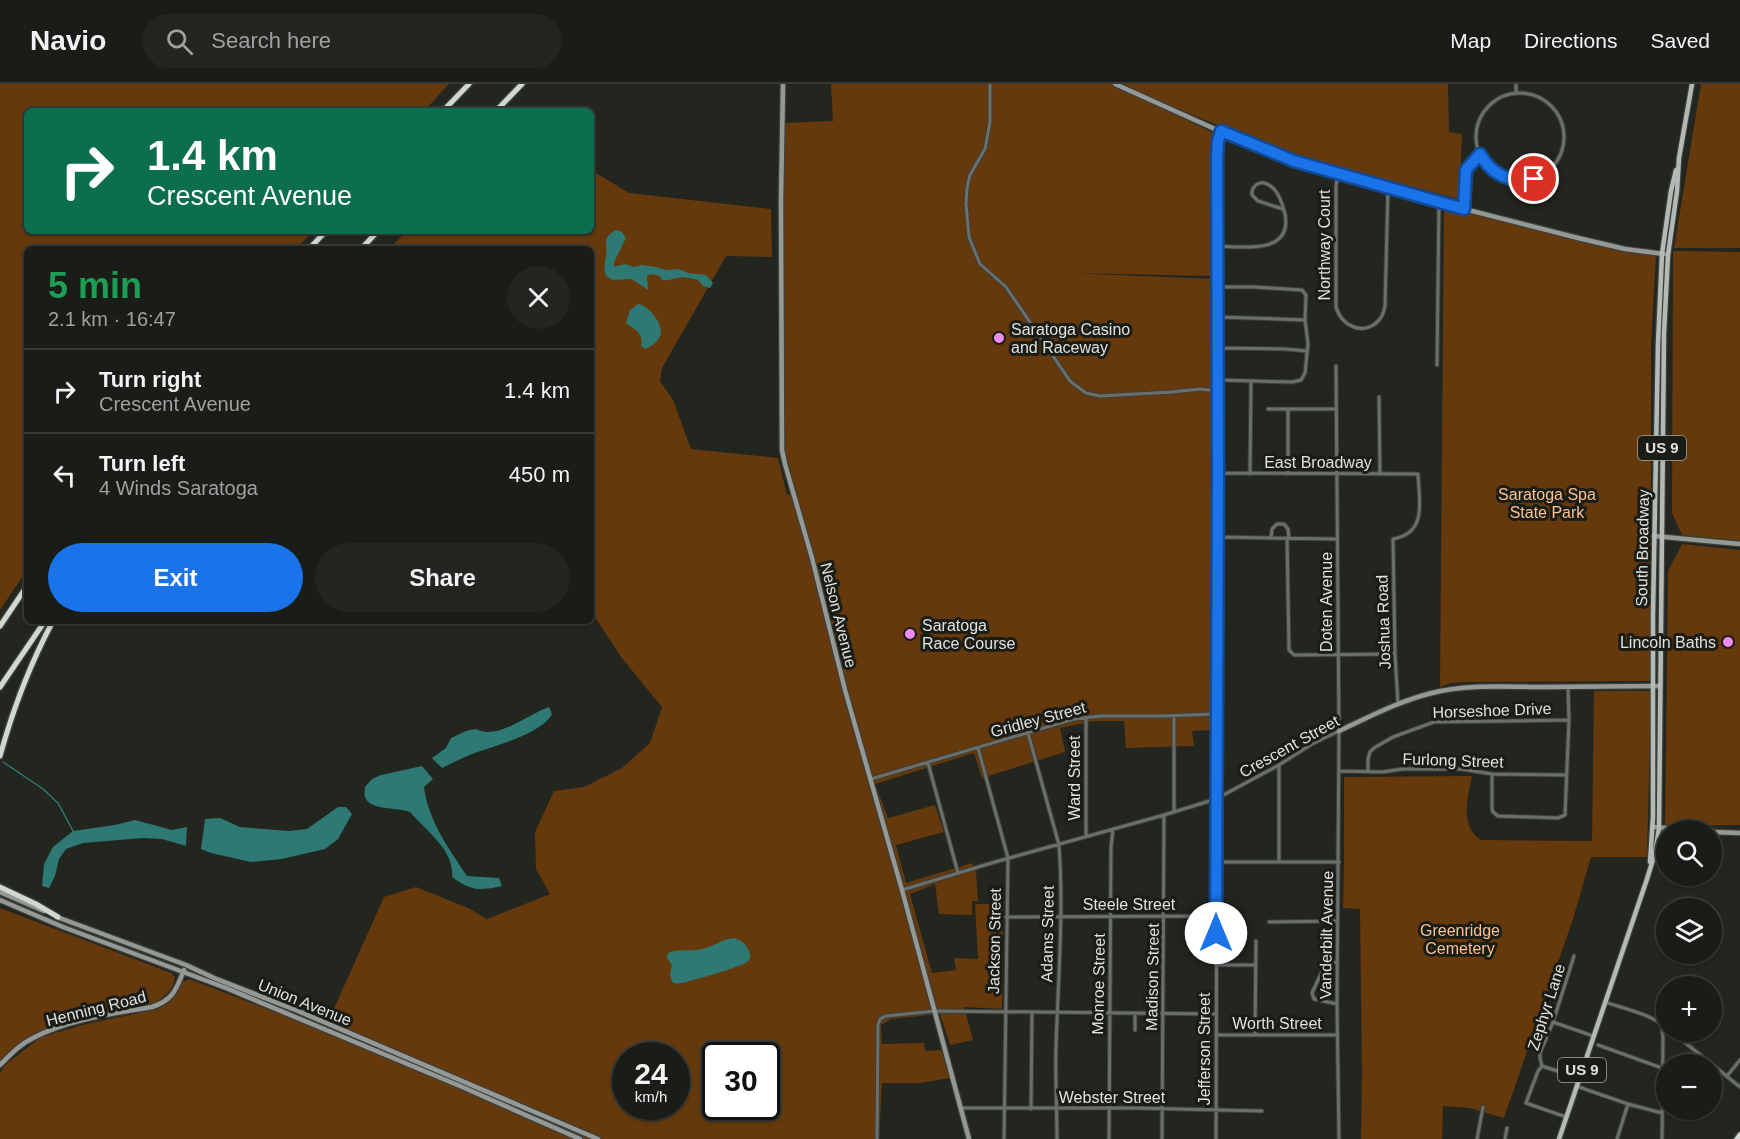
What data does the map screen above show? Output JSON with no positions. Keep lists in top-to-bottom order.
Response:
{
  "streets": {
    "main road": ["US 9", "South Broadway"],
    "street": [
      "Northway Court",
      "East Broadway",
      "Doten Avenue",
      "Nelson Avenue",
      "Joshua Road",
      "Horseshoe Drive",
      "Gridley Street",
      "Crescent Street",
      "Furlong Street",
      "Ward Street",
      "Steele Street",
      "Adams Street",
      "Vanderbilt Avenue",
      "Jackson Street",
      "Madison Street",
      "Monroe Street",
      "Union Avenue",
      "Zephyr Lane",
      "Henning Road",
      "Worth Street",
      "Jefferson Street",
      "Webster Street"
    ]
  },
  "crossings": [
    ["East Broadway", "Doten Avenue"],
    ["East Broadway", "Joshua Road"],
    ["East Broadway", "Jefferson Street"],
    ["South Broadway", "Crescent Street"],
    ["South Broadway", "Zephyr Lane"],
    ["Doten Avenue", "Crescent Street"],
    ["Doten Avenue", "Vanderbilt Avenue"],
    ["Nelson Avenue", "Gridley Street"],
    ["Nelson Avenue", "Crescent Street"],
    ["Nelson Avenue", "Webster Street"],
    ["Joshua Road", "Crescent Street"],
    ["Horseshoe Drive", "Furlong Street"],
    ["Gridley Street", "Ward Street"],
    ["Gridley Street", "Adams Street"],
    ["Gridley Street", "Jackson Street"],
    ["Gridley Street", "Jefferson Street"],
    ["Crescent Street", "Ward Street"],
    ["Crescent Street", "Adams Street"],
    ["Crescent Street", "Vanderbilt Avenue"],
    ["Crescent Street", "Jackson Street"],
    ["Crescent Street", "Madison Street"],
    ["Crescent Street", "Monroe Street"],
    ["Crescent Street", "Jefferson Street"],
    ["Furlong Street", "Vanderbilt Avenue"],
    ["Steele Street", "Adams Street"],
    ["Steele Street", "Jackson Street"],
    ["Steele Street", "Madison Street"],
    ["Steele Street", "Monroe Street"],
    ["Steele Street", "Jefferson Street"],
    ["Adams Street", "Webster Street"],
    ["Vanderbilt Avenue", "Worth Street"],
    ["Jackson Street", "Webster Street"],
    ["Madison Street", "Webster Street"],
    ["Monroe Street", "Webster Street"],
    ["Union Avenue", "Henning Road"],
    ["Worth Street", "Jefferson Street"],
    ["Jefferson Street", "Webster Street"]
  ],
  "parks": ["Saratoga Spa State Park", "Greenridge Cemetery"],
  "places": ["Saratoga Casino and Raceway", "Saratoga Race Course", "Lincoln Baths"],
  "page": {
    "header": "Navio",
    "search": "Search here",
    "nav": ["Map", "Directions", "Saved"],
    "turn": ["1.4 km", "Crescent Avenue"],
    "heading": ["5 min", "2.1 km · 16:47"],
    "list": [
      {
        "name": "Turn right",
        "note": "Crescent Avenue",
        "value": "1.4 km"
      },
      {
        "name": "Turn left",
        "note": "4 Winds Saratoga",
        "value": "450 m"
      }
    ],
    "buttons": ["Exit", "Share"],
    "map_buttons": ["+", "−"],
    "speed": "24 km/h",
    "limit": "30"
  }
}
